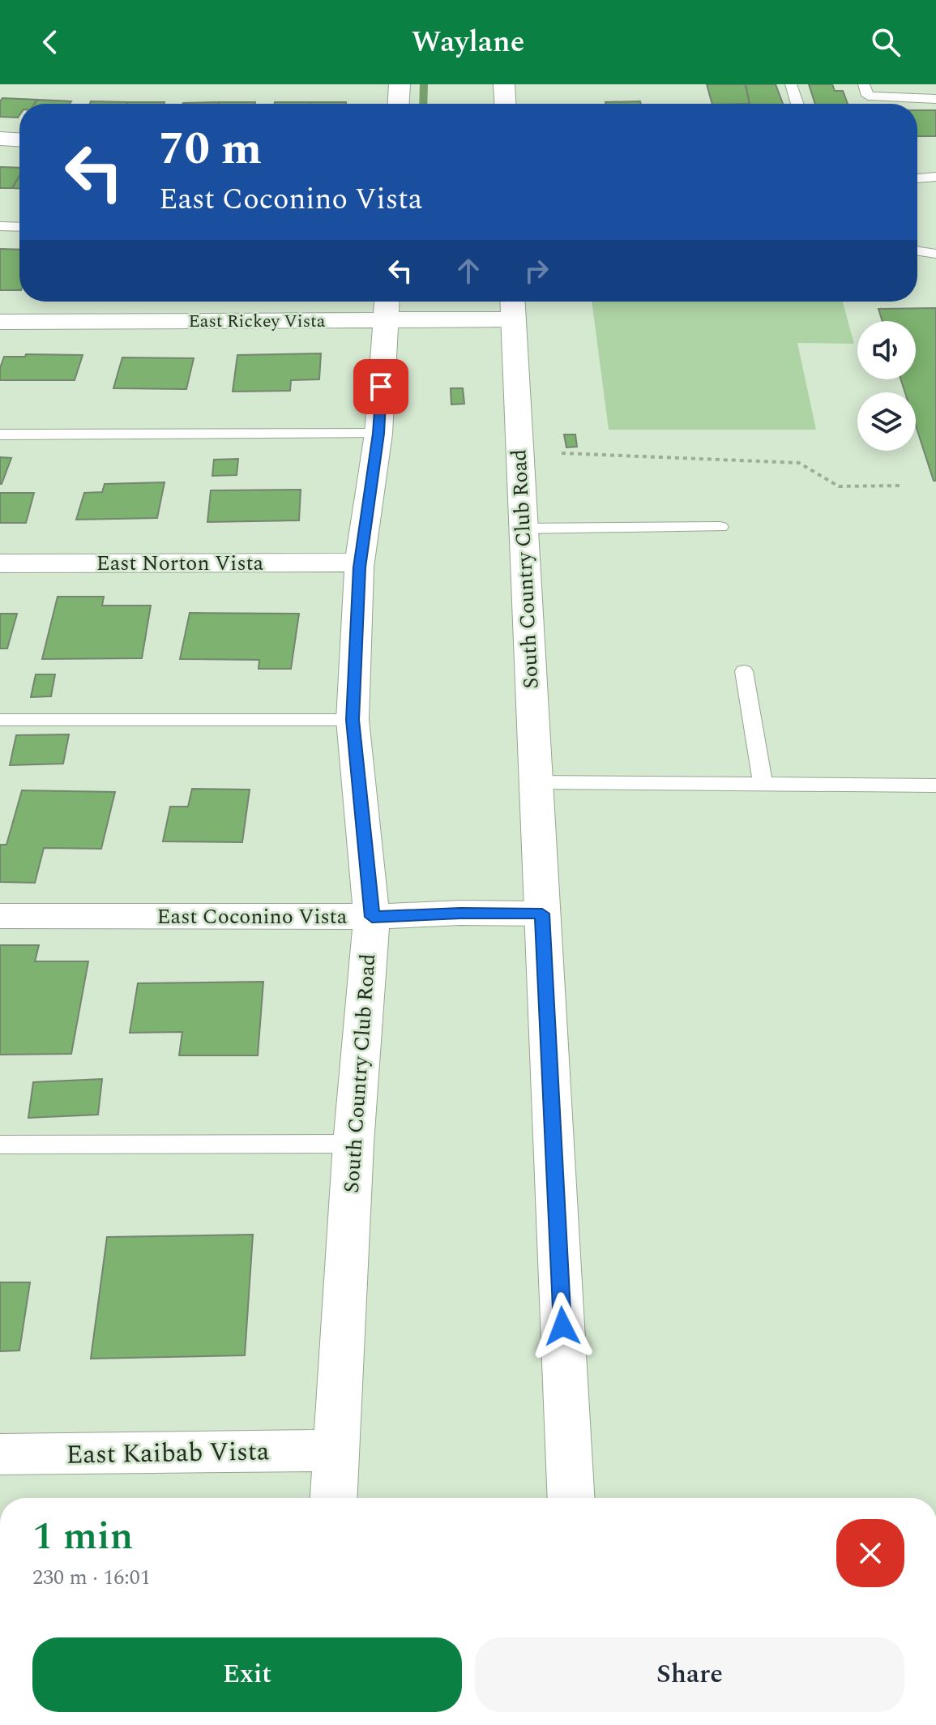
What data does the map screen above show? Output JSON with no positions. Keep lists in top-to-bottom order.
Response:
{
  "streets": {
    "street": [
      "East Rickey Vista",
      "East Norton Vista",
      "South Country Club Road",
      "East Coconino Vista",
      "East Kaibab Vista"
    ]
  },
  "crossings": [
    ["East Rickey Vista", "South Country Club Road"],
    ["East Norton Vista", "South Country Club Road"],
    ["South Country Club Road", "East Coconino Vista"],
    ["South Country Club Road", "East Kaibab Vista"]
  ],
  "page": {
    "header": "Waylane",
    "turn": ["70 m", "East Coconino Vista"],
    "heading": ["1 min", "230 m · 16:01"],
    "buttons": ["Exit", "Share"]
  }
}
